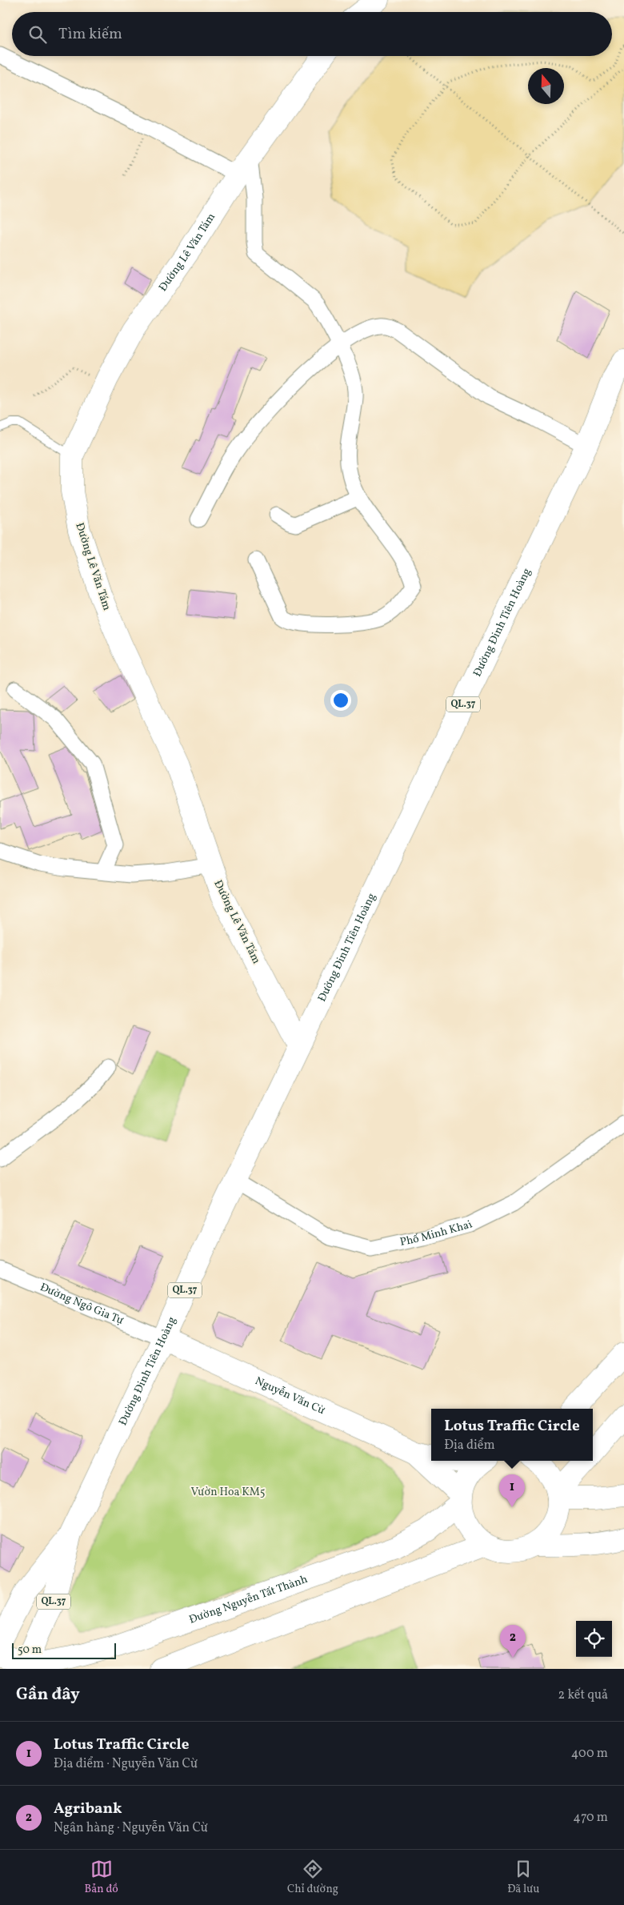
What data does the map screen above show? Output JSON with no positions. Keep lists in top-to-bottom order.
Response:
{
  "streets": {
    "main road": [
      "Đường Lê Văn Tám",
      "Đường Đinh Tiên Hoàng",
      "QL.37",
      "Nguyễn Văn Cừ",
      "Đường Nguyễn Tất Thành"
    ],
    "street": ["Phố Minh Khai", "Đường Ngô Gia Tự"]
  },
  "crossings": [
    ["Đường Lê Văn Tám", "Đường Đinh Tiên Hoàng"],
    ["Đường Đinh Tiên Hoàng", "Phố Minh Khai"],
    ["Đường Đinh Tiên Hoàng", "Đường Ngô Gia Tự"],
    ["Đường Đinh Tiên Hoàng", "Nguyễn Văn Cừ"],
    ["Đường Đinh Tiên Hoàng", "Đường Nguyễn Tất Thành"],
    ["Đường Ngô Gia Tự", "Nguyễn Văn Cừ"],
    ["Nguyễn Văn Cừ", "Đường Nguyễn Tất Thành"]
  ],
  "parks": ["Vườn Hoa KM5"],
  "scale_bar": "50 m",
  "north": "top",
  "page": {
    "search": "Tìm kiếm",
    "popup": ["Lotus Traffic Circle", "Địa điểm"],
    "pins": ["1", "2"],
    "scale": "50 m",
    "heading": ["Gần đây", "2 kết quả"],
    "list": [
      {
        "mark": "1",
        "name": "Lotus Traffic Circle",
        "note": "Địa điểm · Nguyễn Văn Cừ",
        "value": "400 m"
      },
      {
        "mark": "2",
        "name": "Agribank",
        "note": "Ngân hàng · Nguyễn Văn Cừ",
        "value": "470 m"
      }
    ],
    "nav": ["Bản đồ", "Chỉ đường", "Đã lưu"]
  }
}
